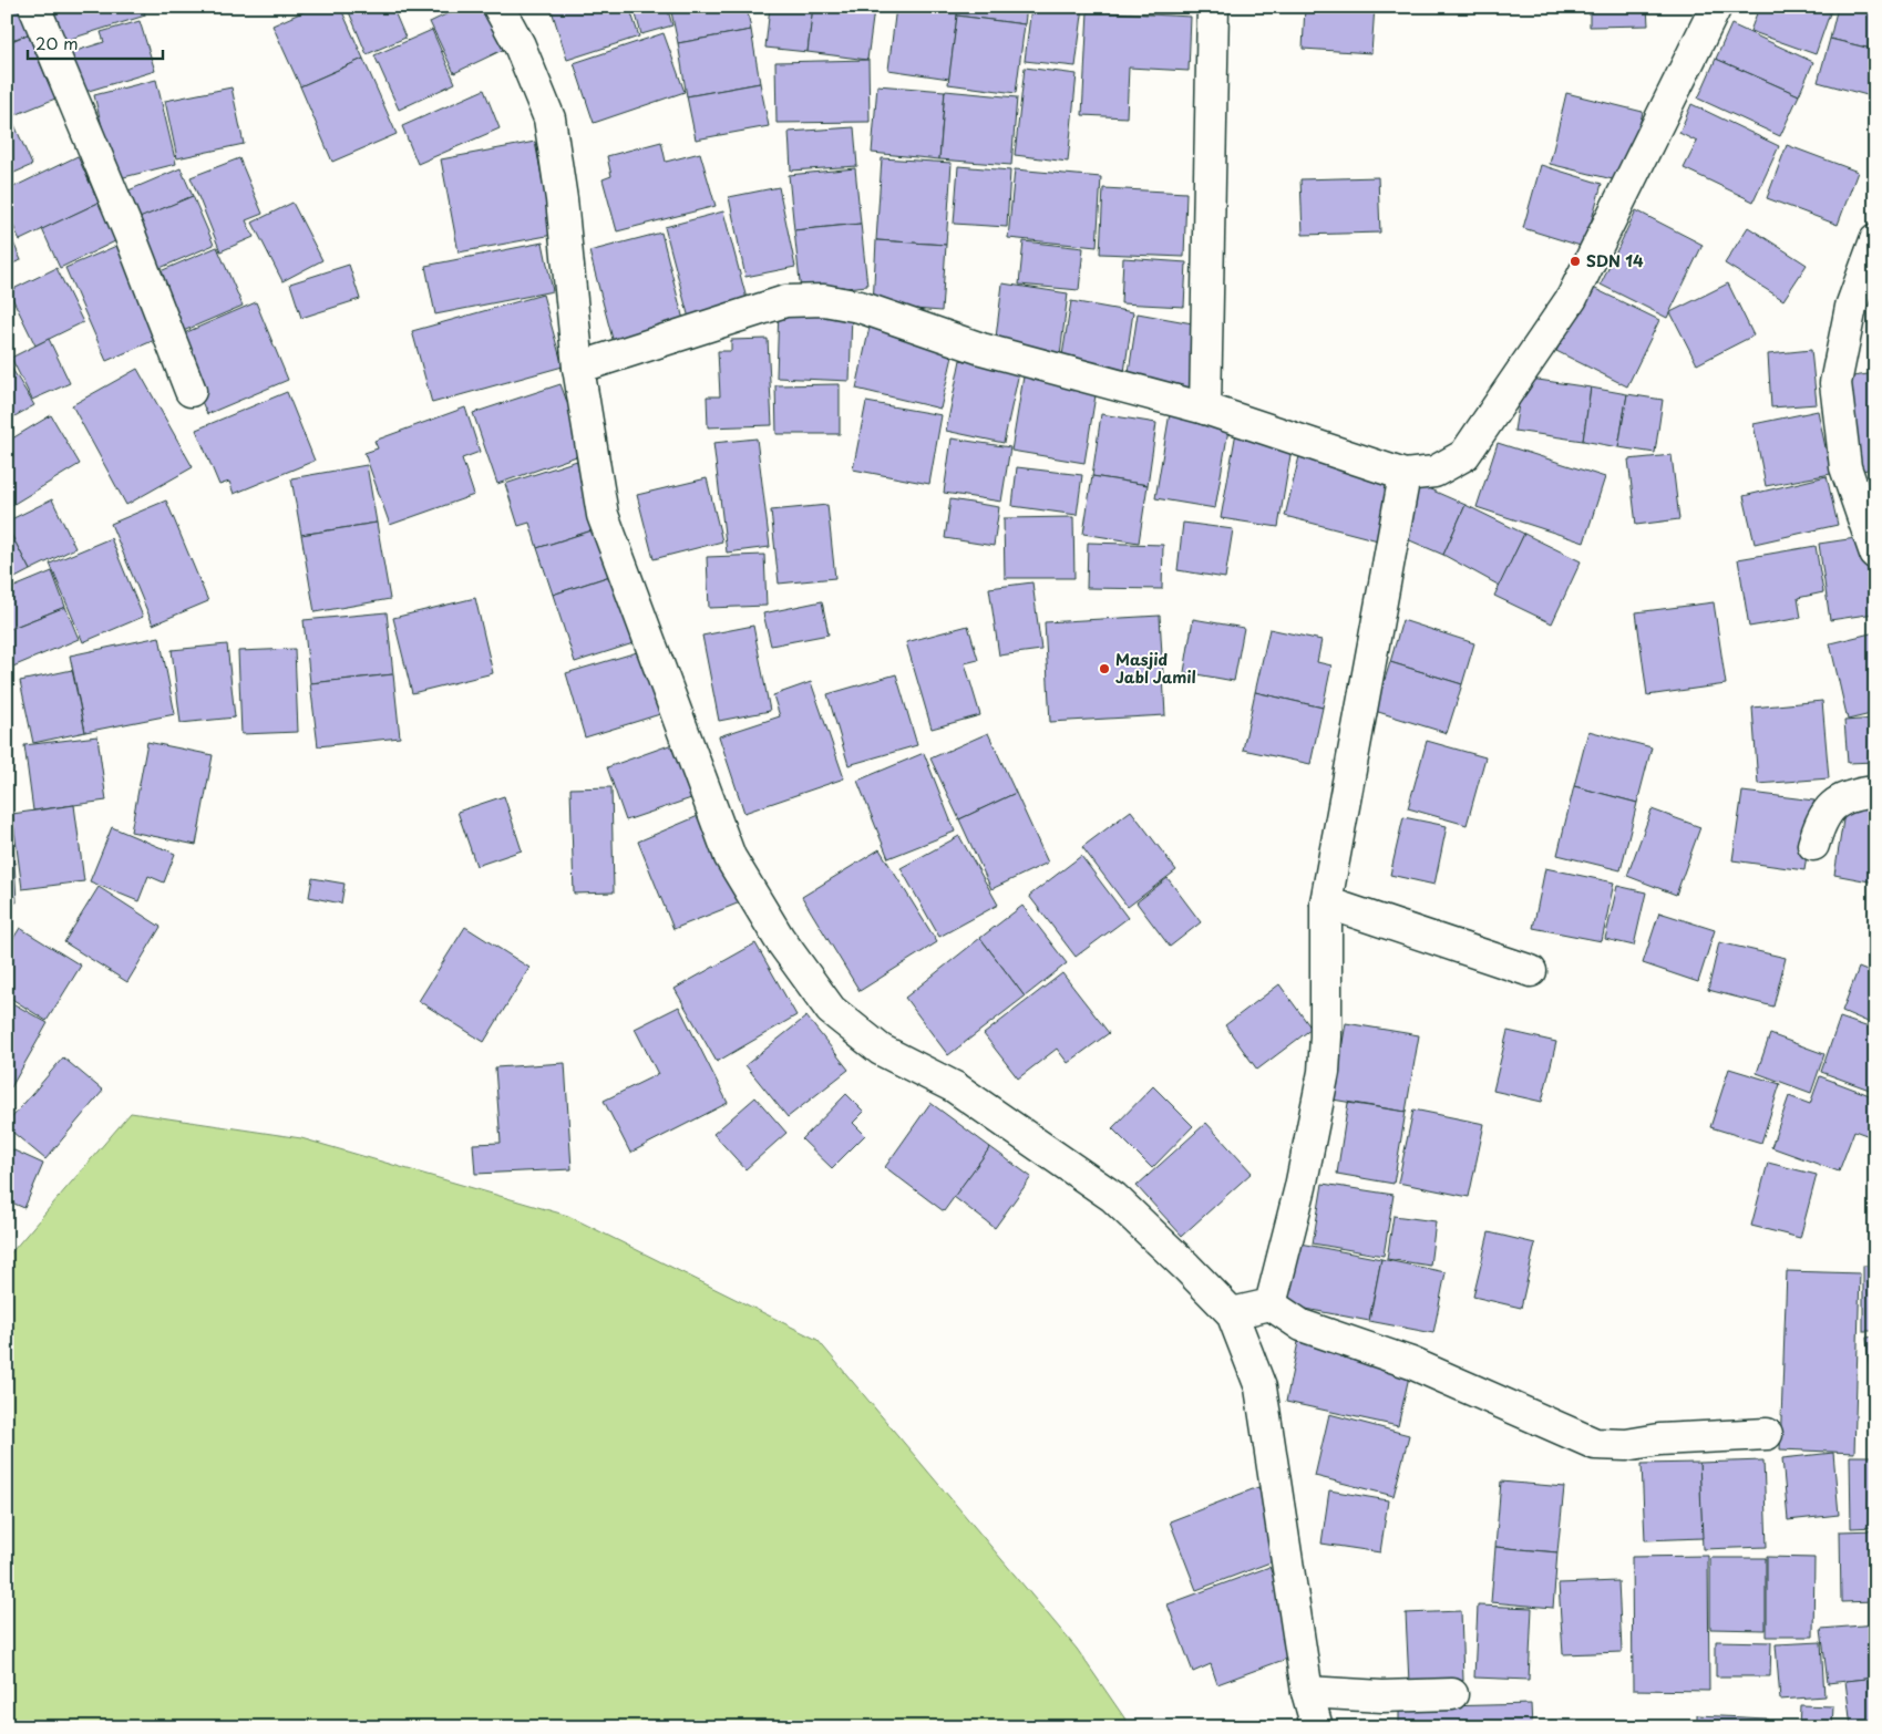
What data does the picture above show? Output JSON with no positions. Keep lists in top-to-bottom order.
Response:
{
  "places": ["SDN 14", "Masjid Jabl Jamil"],
  "scale_bar": "20 m"
}
